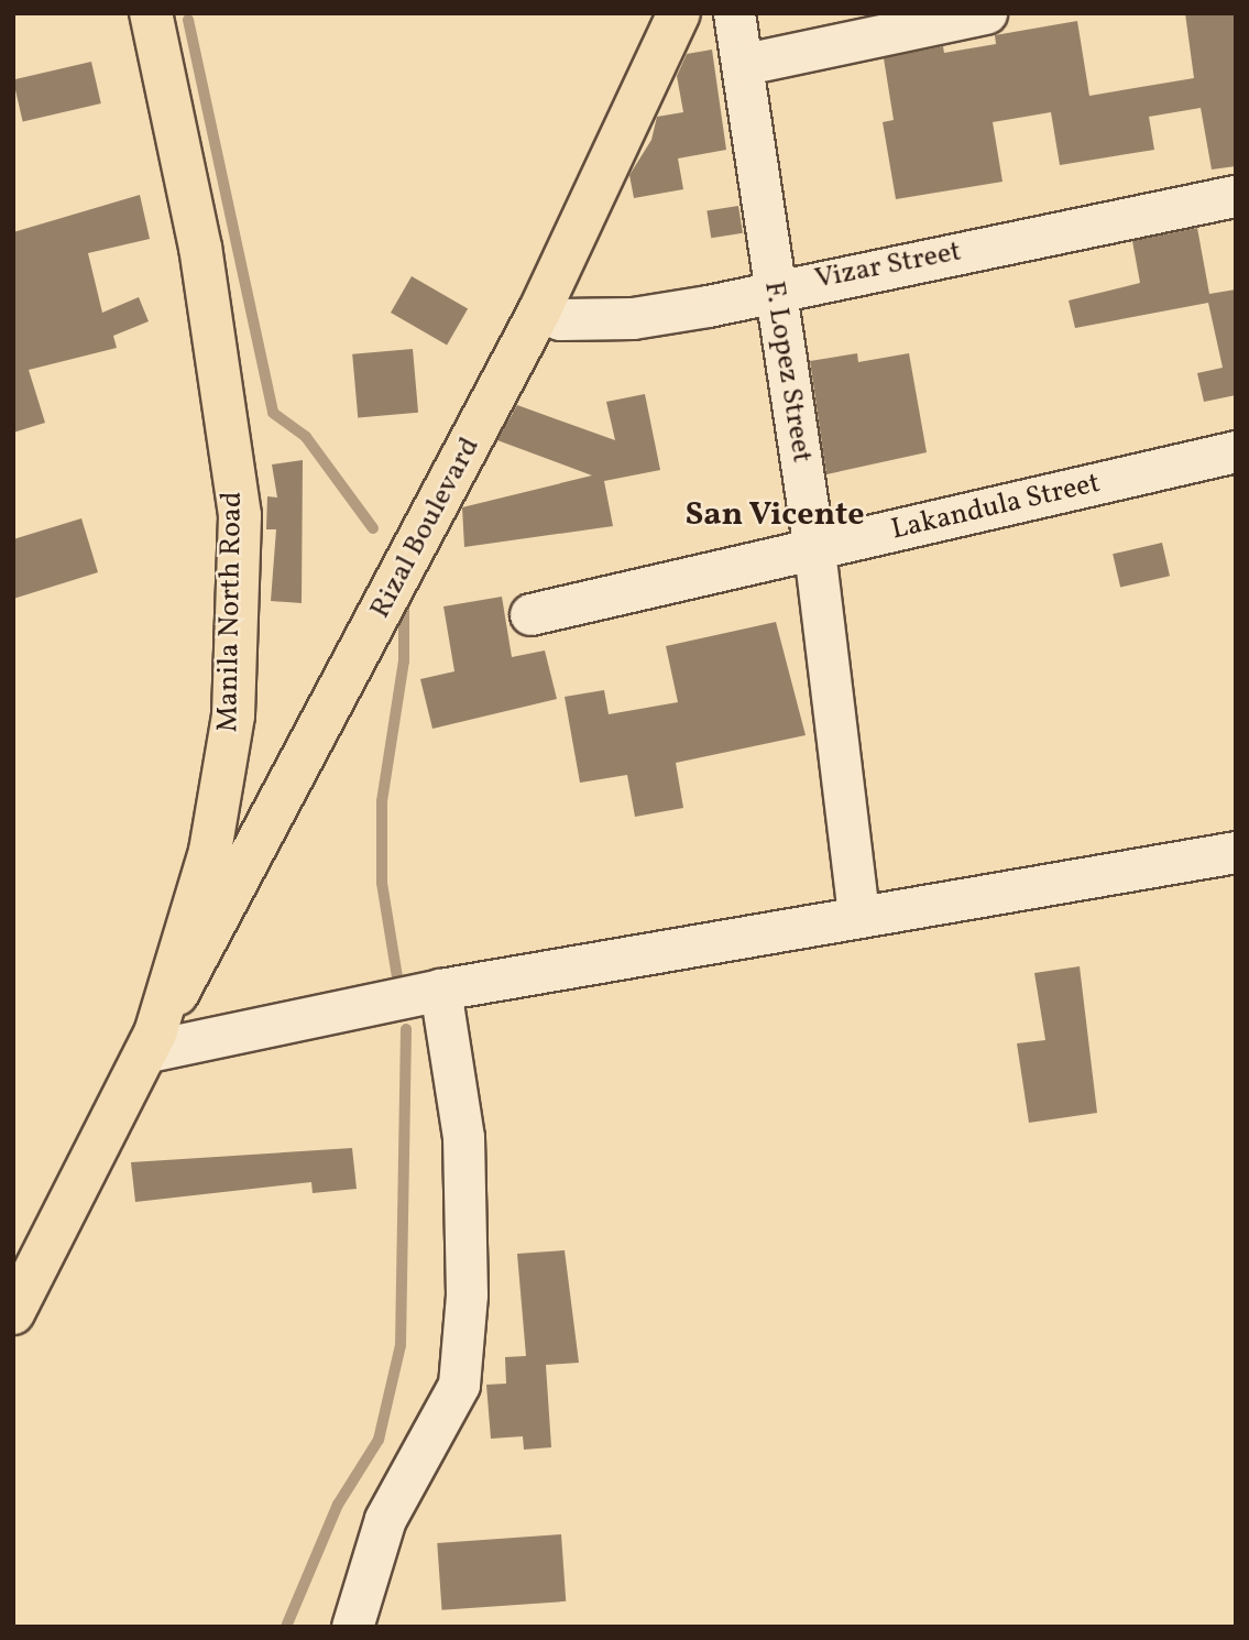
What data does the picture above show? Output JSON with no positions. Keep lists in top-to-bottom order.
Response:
{
  "streets": {
    "main road": ["Rizal Boulevard", "Manila North Road"],
    "street": ["Vizar Street", "F. Lopez Street", "Lakandula Street"]
  },
  "crossings": [
    ["Vizar Street", "F. Lopez Street"],
    ["Vizar Street", "Rizal Boulevard"],
    ["F. Lopez Street", "Lakandula Street"],
    ["Rizal Boulevard", "Manila North Road"]
  ],
  "districts": ["San Vicente"]
}
